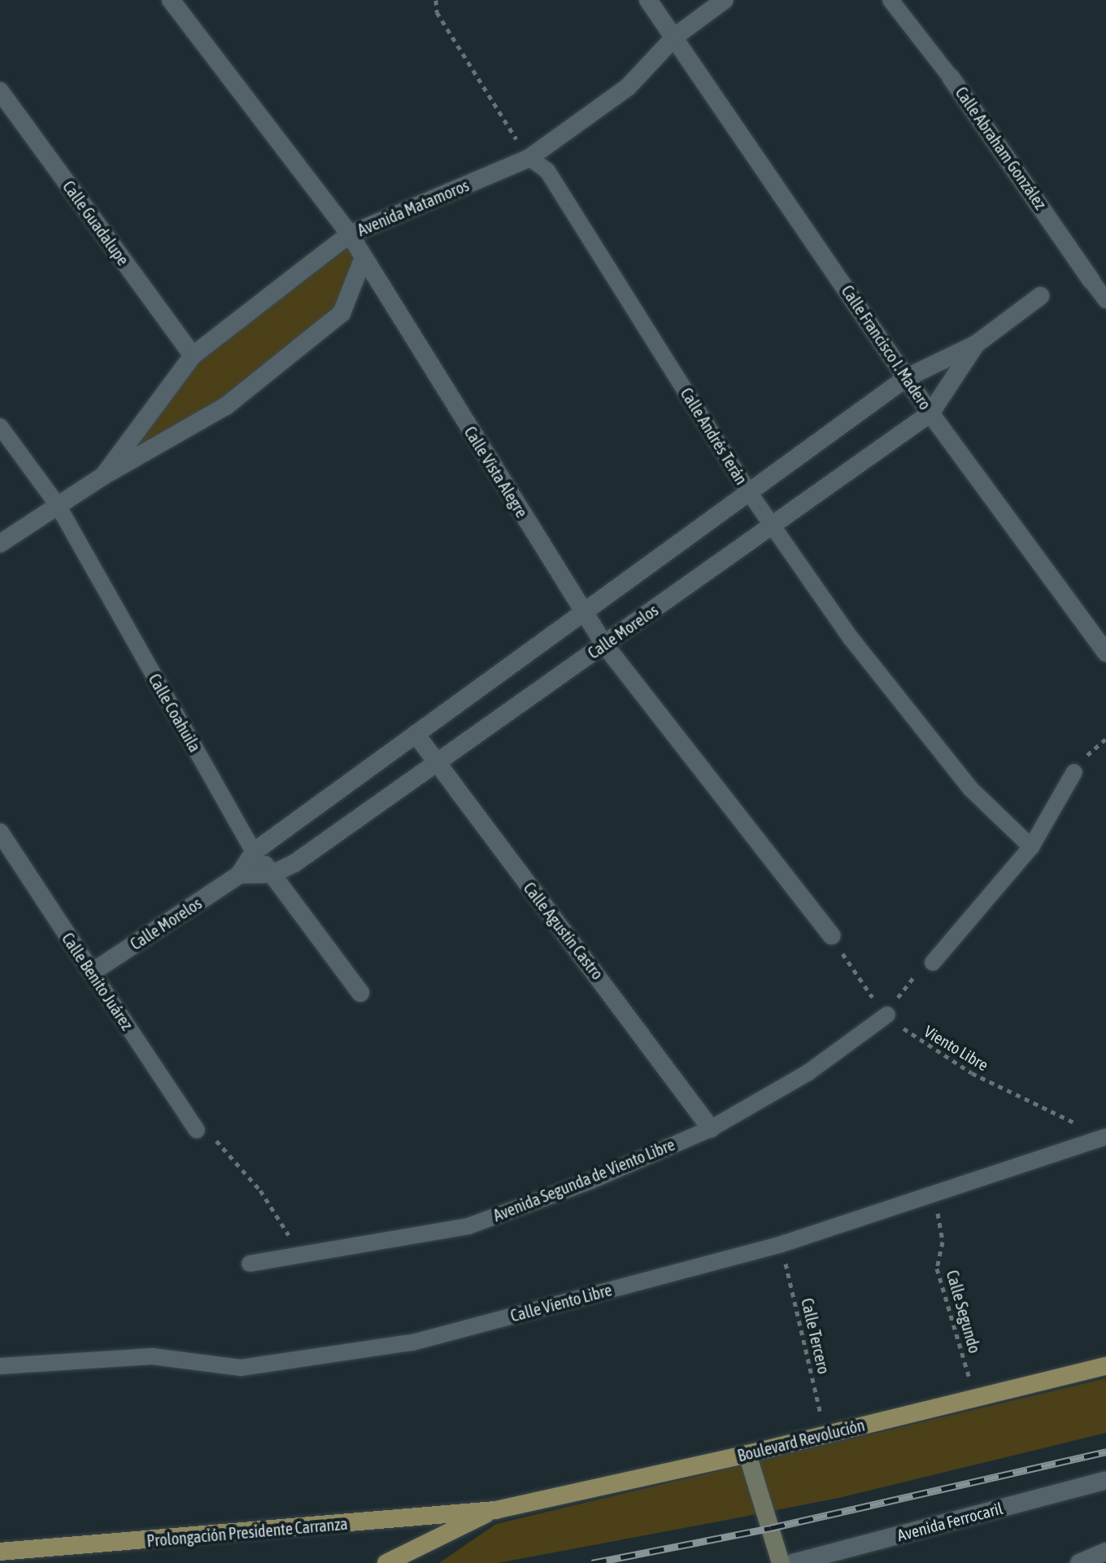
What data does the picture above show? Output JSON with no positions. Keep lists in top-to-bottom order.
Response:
{
  "streets": {
    "main road": ["Boulevard Revolución", "Prolongación Presidente Carranza"],
    "street": [
      "Calle Abraham González",
      "Avenida Matamoros",
      "Calle Guadalupe",
      "Calle Francisco I. Madero",
      "Calle Vista Alegre",
      "Calle Morelos",
      "Calle Coahuila",
      "Calle Agustín Castro",
      "Calle Benito Juárez",
      "Avenida Ferrocaril"
    ],
    "lane": ["Calle Andrés Terán", "Avenida Segunda de Viento Libre", "Calle Viento Libre"],
    "path": ["Viento Libre", "Calle Segundo", "Calle Tercero"]
  },
  "crossings": [
    ["Avenida Matamoros", "Calle Guadalupe"],
    ["Avenida Matamoros", "Calle Francisco I. Madero"],
    ["Avenida Matamoros", "Calle Andrés Terán"],
    ["Avenida Matamoros", "Calle Vista Alegre"],
    ["Avenida Matamoros", "Calle Coahuila"],
    ["Calle Francisco I. Madero", "Calle Morelos"],
    ["Calle Andrés Terán", "Calle Morelos"],
    ["Calle Vista Alegre", "Calle Morelos"],
    ["Calle Vista Alegre", "Viento Libre"],
    ["Calle Morelos", "Calle Coahuila"],
    ["Calle Morelos", "Calle Agustín Castro"],
    ["Calle Morelos", "Calle Benito Juárez"],
    ["Calle Agustín Castro", "Avenida Segunda de Viento Libre"],
    ["Viento Libre", "Avenida Segunda de Viento Libre"],
    ["Viento Libre", "Calle Viento Libre"],
    ["Calle Viento Libre", "Calle Segundo"],
    ["Calle Viento Libre", "Calle Tercero"],
    ["Calle Segundo", "Boulevard Revolución"],
    ["Calle Tercero", "Boulevard Revolución"],
    ["Boulevard Revolución", "Prolongación Presidente Carranza"]
  ]
}
